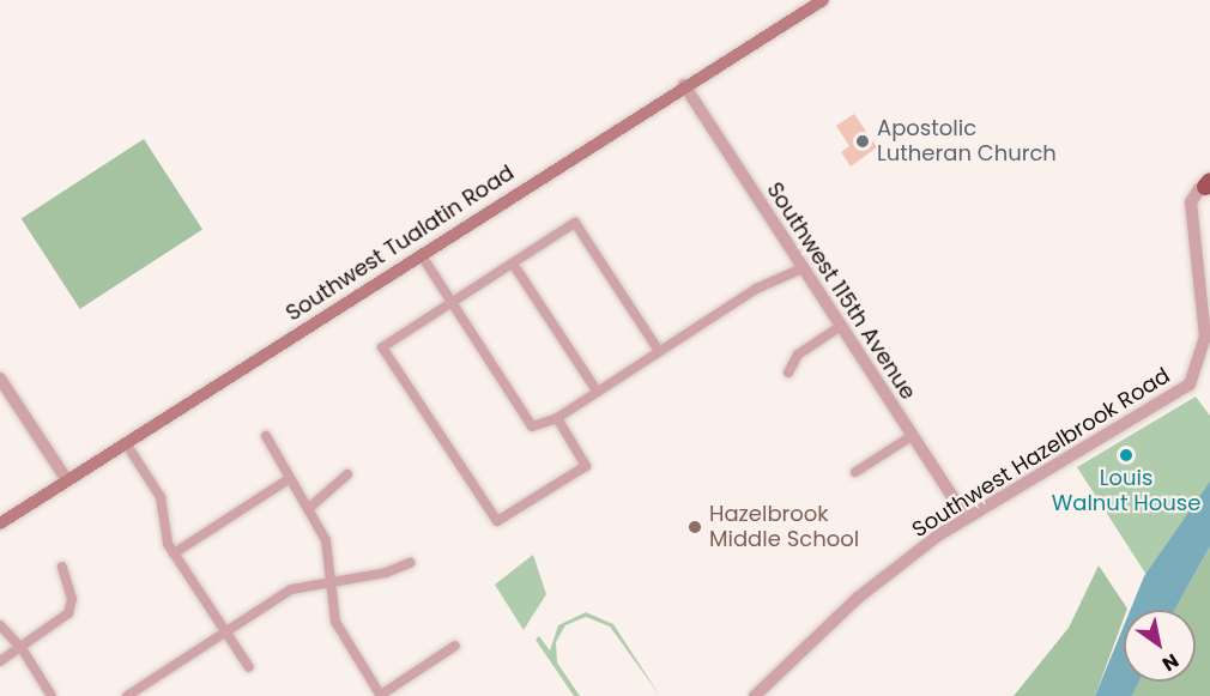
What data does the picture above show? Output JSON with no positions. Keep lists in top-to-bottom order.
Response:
{
  "streets": {
    "main road": ["Southwest Tualatin Road"],
    "street": ["Southwest 115th Avenue", "Southwest Hazelbrook Road"]
  },
  "crossings": [
    ["Southwest Tualatin Road", "Southwest 115th Avenue"],
    ["Southwest 115th Avenue", "Southwest Hazelbrook Road"]
  ],
  "places": ["Apostolic Lutheran Church", "Louis Walnut House", "Hazelbrook Middle School"],
  "north": "bottom right"
}
